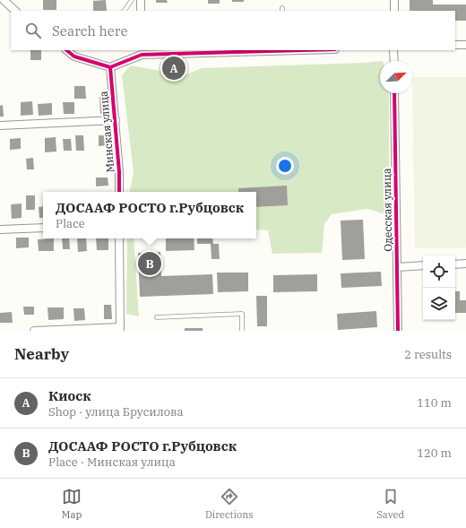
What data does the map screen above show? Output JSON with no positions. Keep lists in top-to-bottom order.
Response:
{
  "streets": {
    "street": ["Минская улица", "Одесская улица"]
  },
  "north": "top right",
  "page": {
    "search": "Search here",
    "pins": ["A", "B"],
    "popup": ["ДОСААФ РОСТО г.Рубцовск", "Place"],
    "heading": ["Nearby", "2 results"],
    "list": [
      {
        "mark": "A",
        "name": "Киоск",
        "note": "Shop · улица Брусилова",
        "value": "110 m"
      },
      {
        "mark": "B",
        "name": "ДОСААФ РОСТО г.Рубцовск",
        "note": "Place · Минская улица",
        "value": "120 m"
      }
    ],
    "nav": ["Map", "Directions", "Saved"]
  }
}
